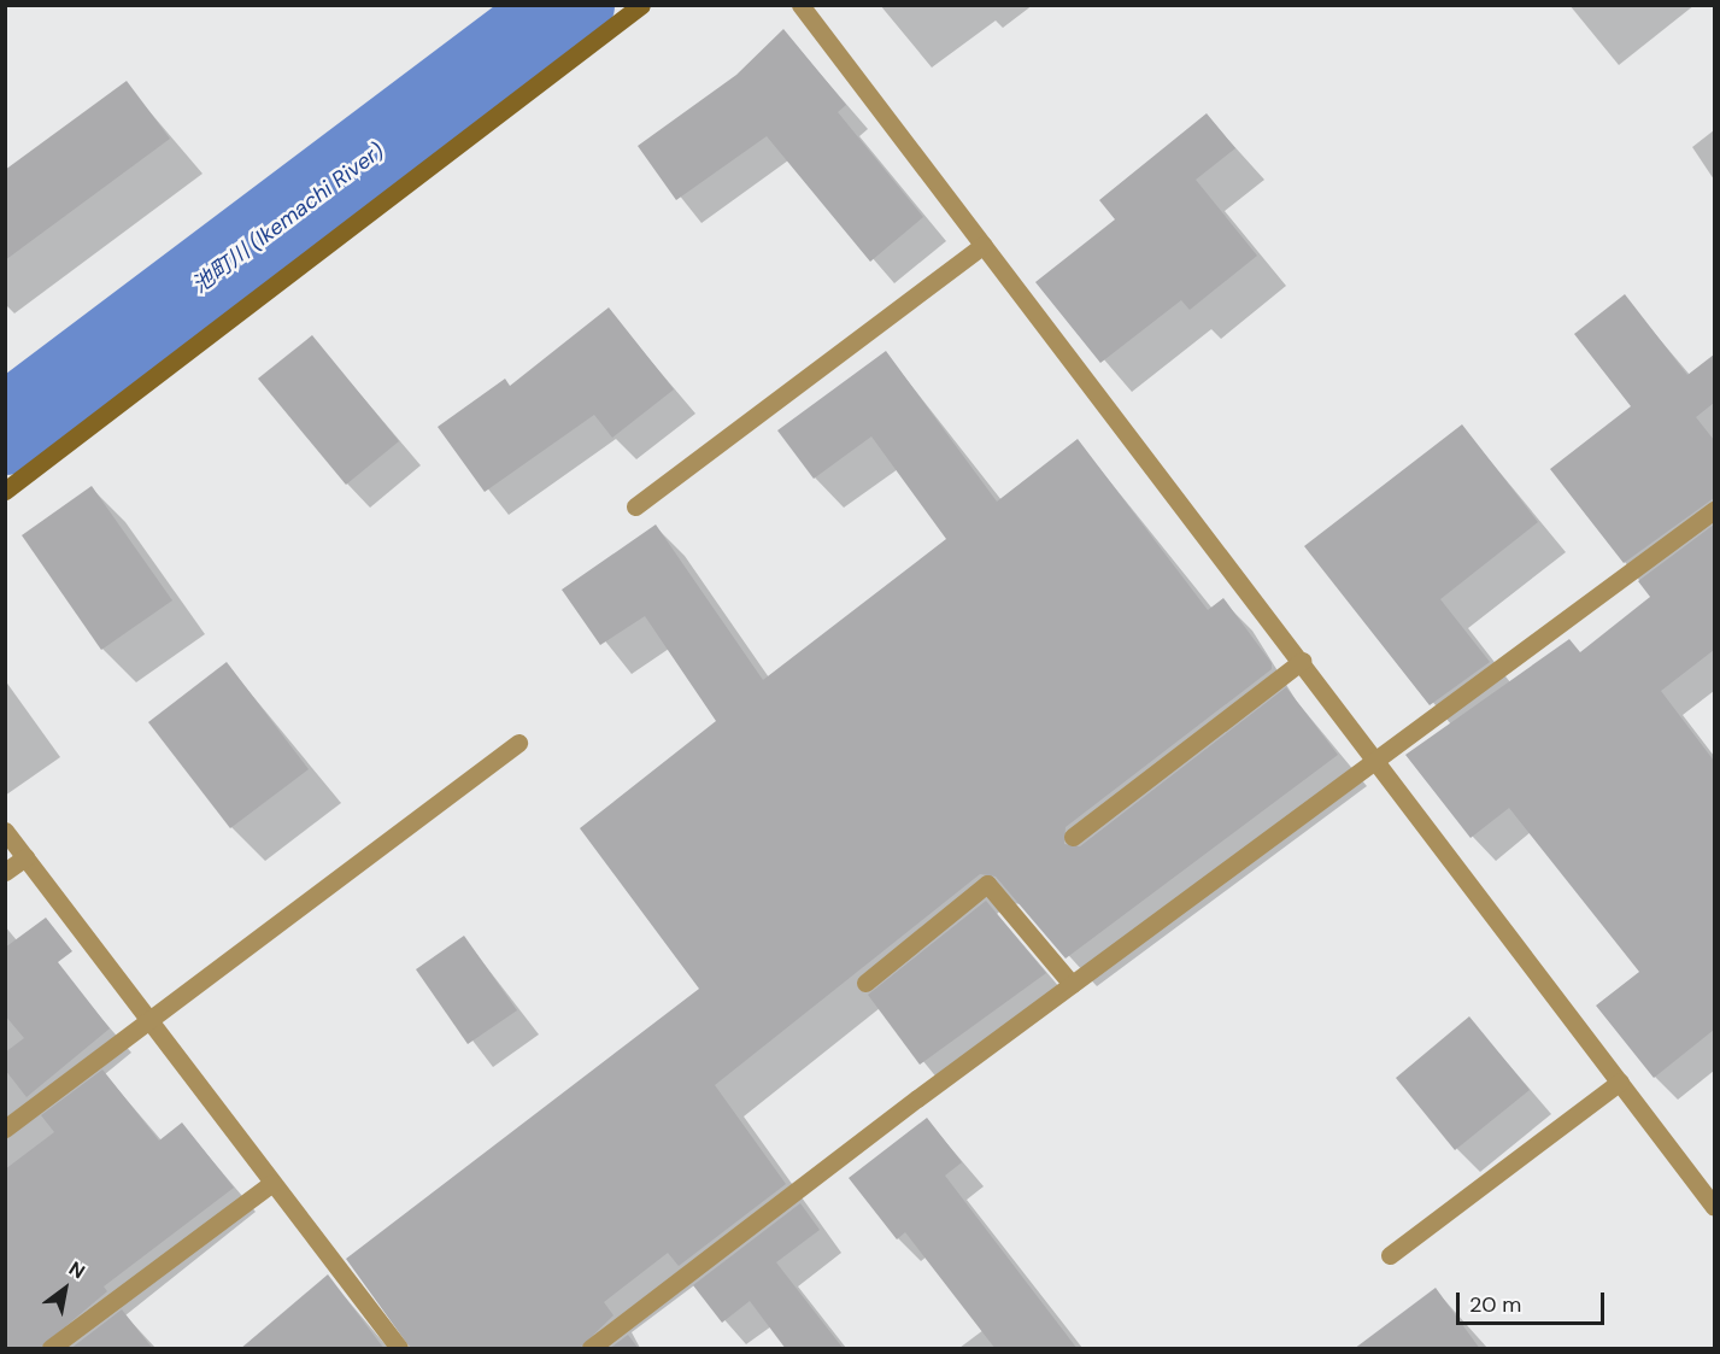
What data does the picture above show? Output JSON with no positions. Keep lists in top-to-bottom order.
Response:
{
  "water": ["池町川 (Ikemachi River)"],
  "scale_bar": "20 m",
  "north": "top right"
}
